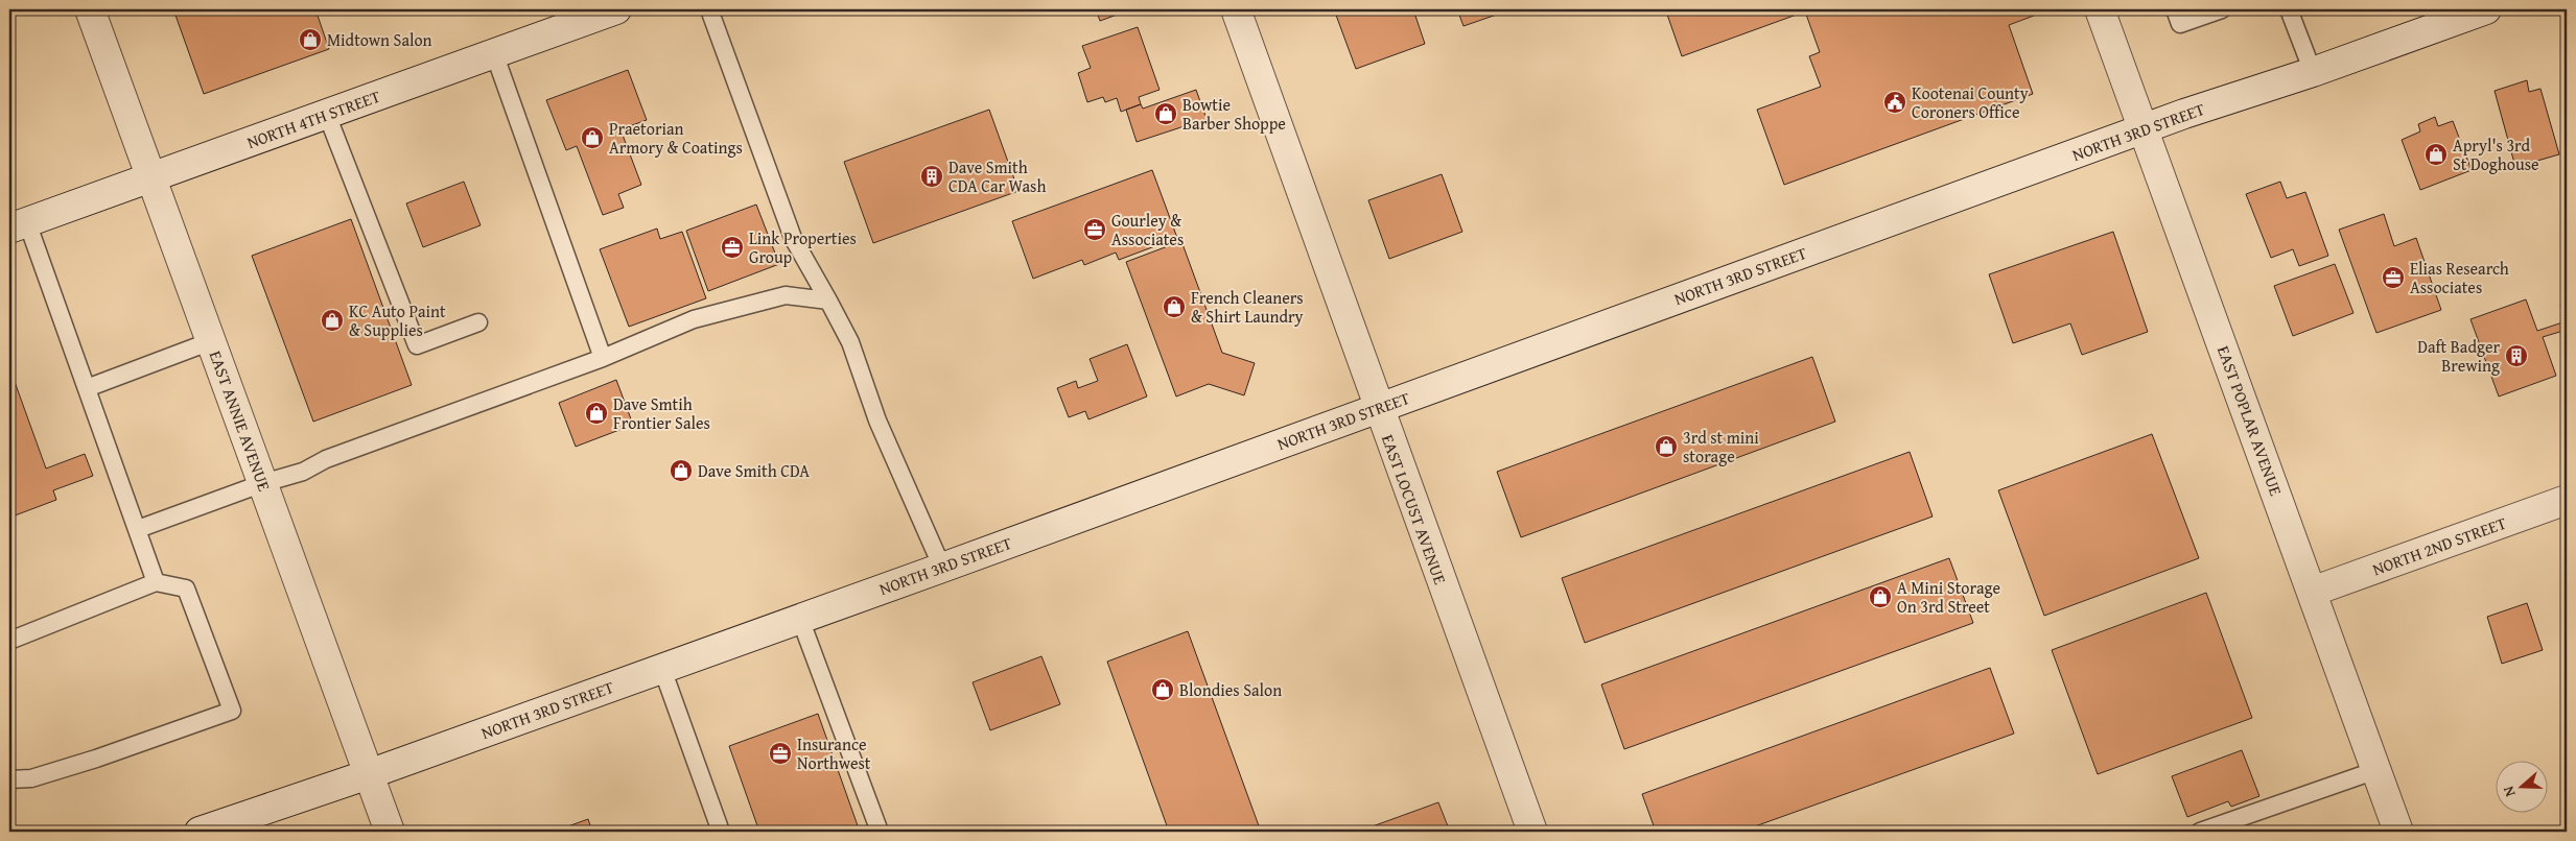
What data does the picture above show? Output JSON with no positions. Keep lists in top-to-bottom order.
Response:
{
  "streets": {
    "main road": [
      "NORTH 4TH STREET",
      "NORTH 3RD STREET",
      "EAST ANNIE AVENUE",
      "EAST POPLAR AVENUE",
      "EAST LOCUST AVENUE",
      "NORTH 2ND STREET"
    ]
  },
  "crossings": [
    ["NORTH 4TH STREET", "EAST ANNIE AVENUE"],
    ["NORTH 3RD STREET", "EAST ANNIE AVENUE"],
    ["NORTH 3RD STREET", "EAST POPLAR AVENUE"],
    ["NORTH 3RD STREET", "EAST LOCUST AVENUE"],
    ["EAST POPLAR AVENUE", "NORTH 2ND STREET"]
  ],
  "places": {
    "shop": [
      "Midtown Salon",
      "Bowtie Barber Shoppe",
      "Praetorian Armory & Coatings",
      "Apryl's 3rd St Doghouse",
      "French Cleaners & Shirt Laundry",
      "KC Auto Paint & Supplies",
      "Dave Smtih Frontier Sales",
      "3rd st mini storage",
      "Dave Smith CDA",
      "A Mini Storage On 3rd Street",
      "Blondies Salon"
    ],
    "public building": ["Kootenai County Coroners Office"],
    "building": ["Dave Smith CDA Car Wash", "Daft Badger Brewing"],
    "office": [
      "Gourley & Associates",
      "Link Properties Group",
      "Elias Research Associates",
      "Insurance Northwest"
    ]
  },
  "north": "left"
}
